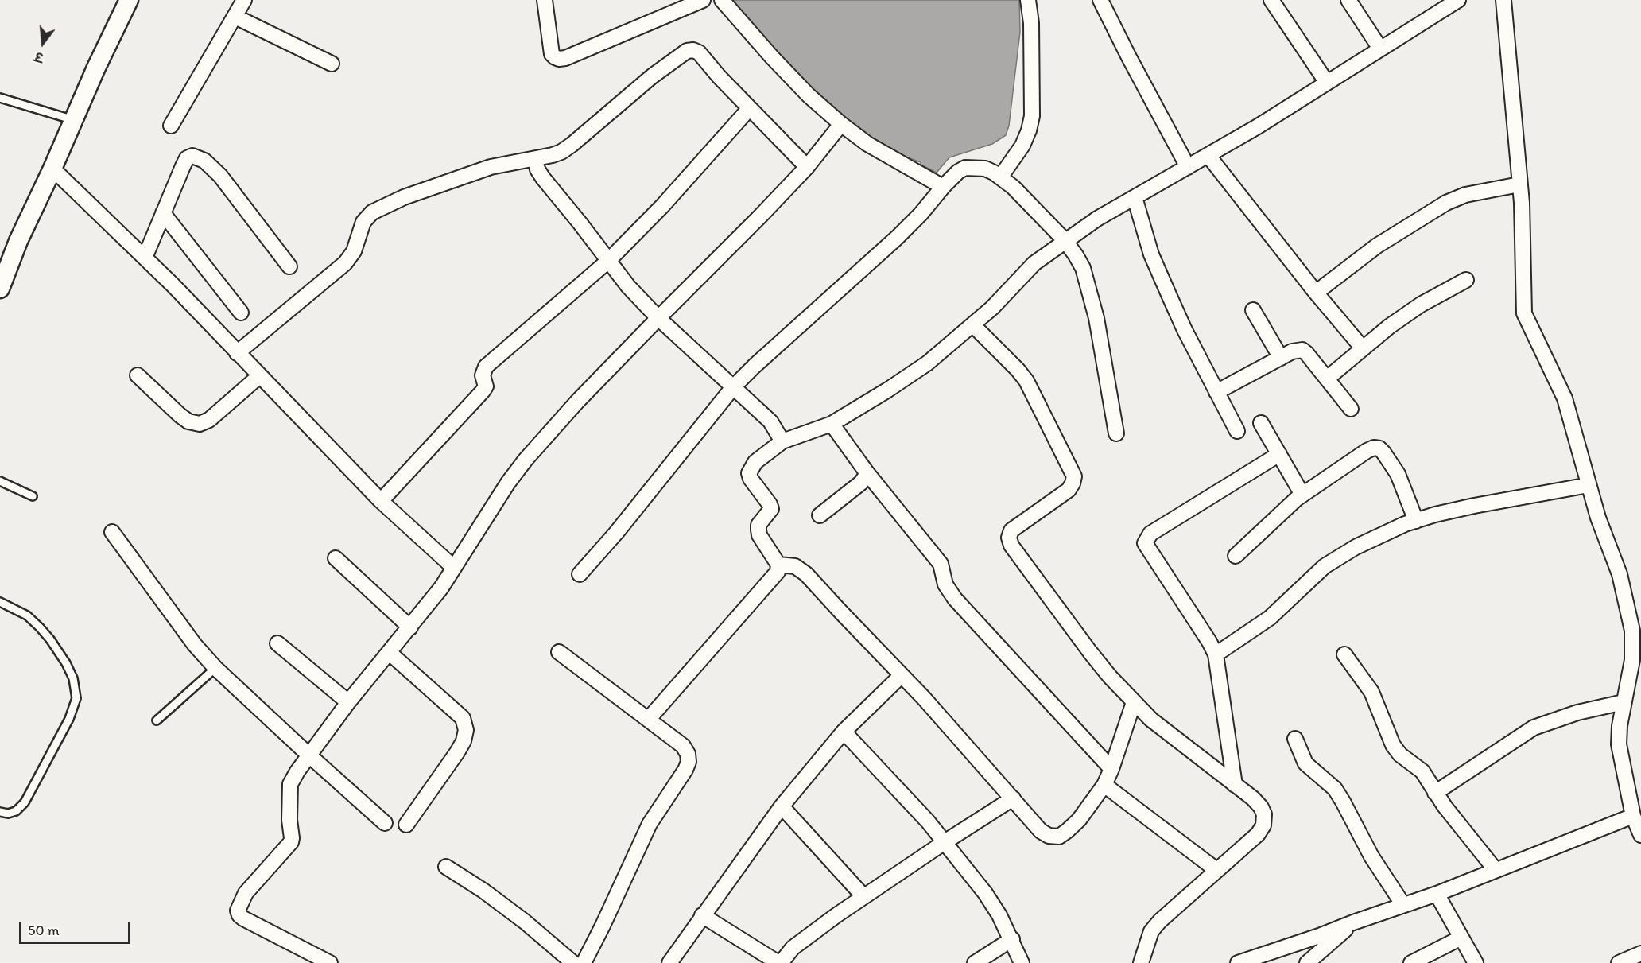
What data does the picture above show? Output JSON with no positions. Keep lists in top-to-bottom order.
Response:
{
  "scale_bar": "50 m",
  "north": "bottom"
}
